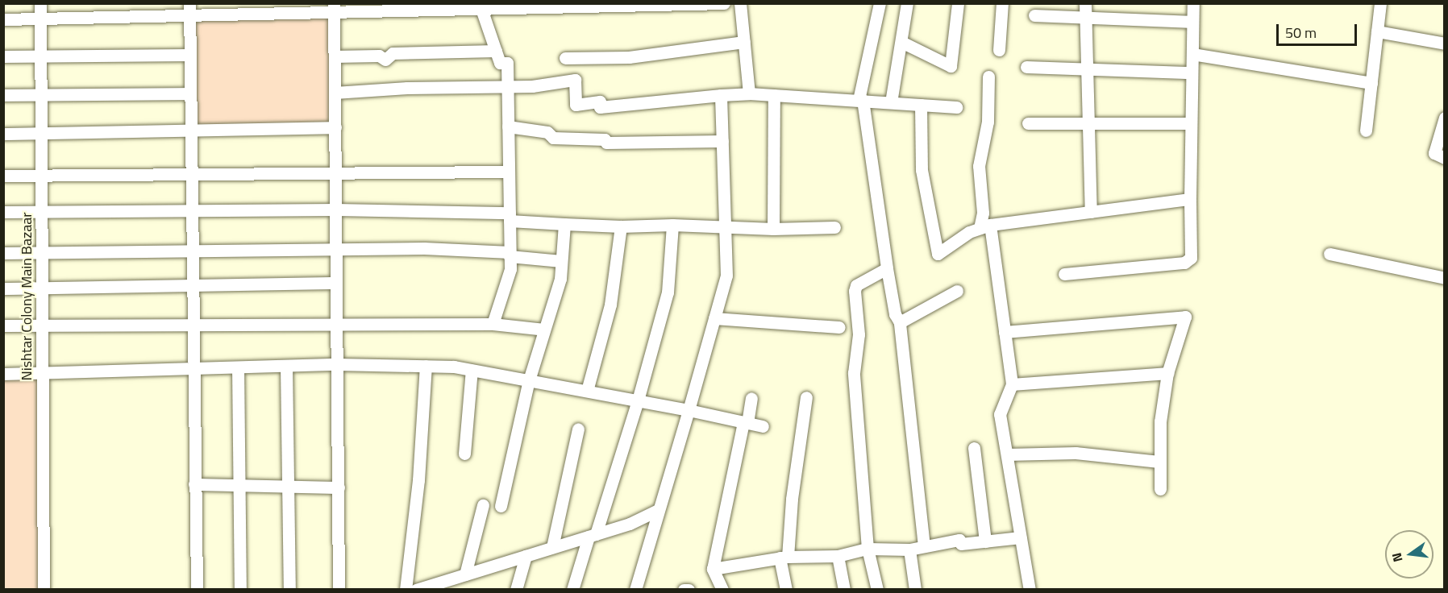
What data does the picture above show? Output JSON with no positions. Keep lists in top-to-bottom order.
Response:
{
  "streets": {
    "street": ["Nishtar Colony Main Bazaar"]
  },
  "scale_bar": "50 m",
  "north": "left"
}
